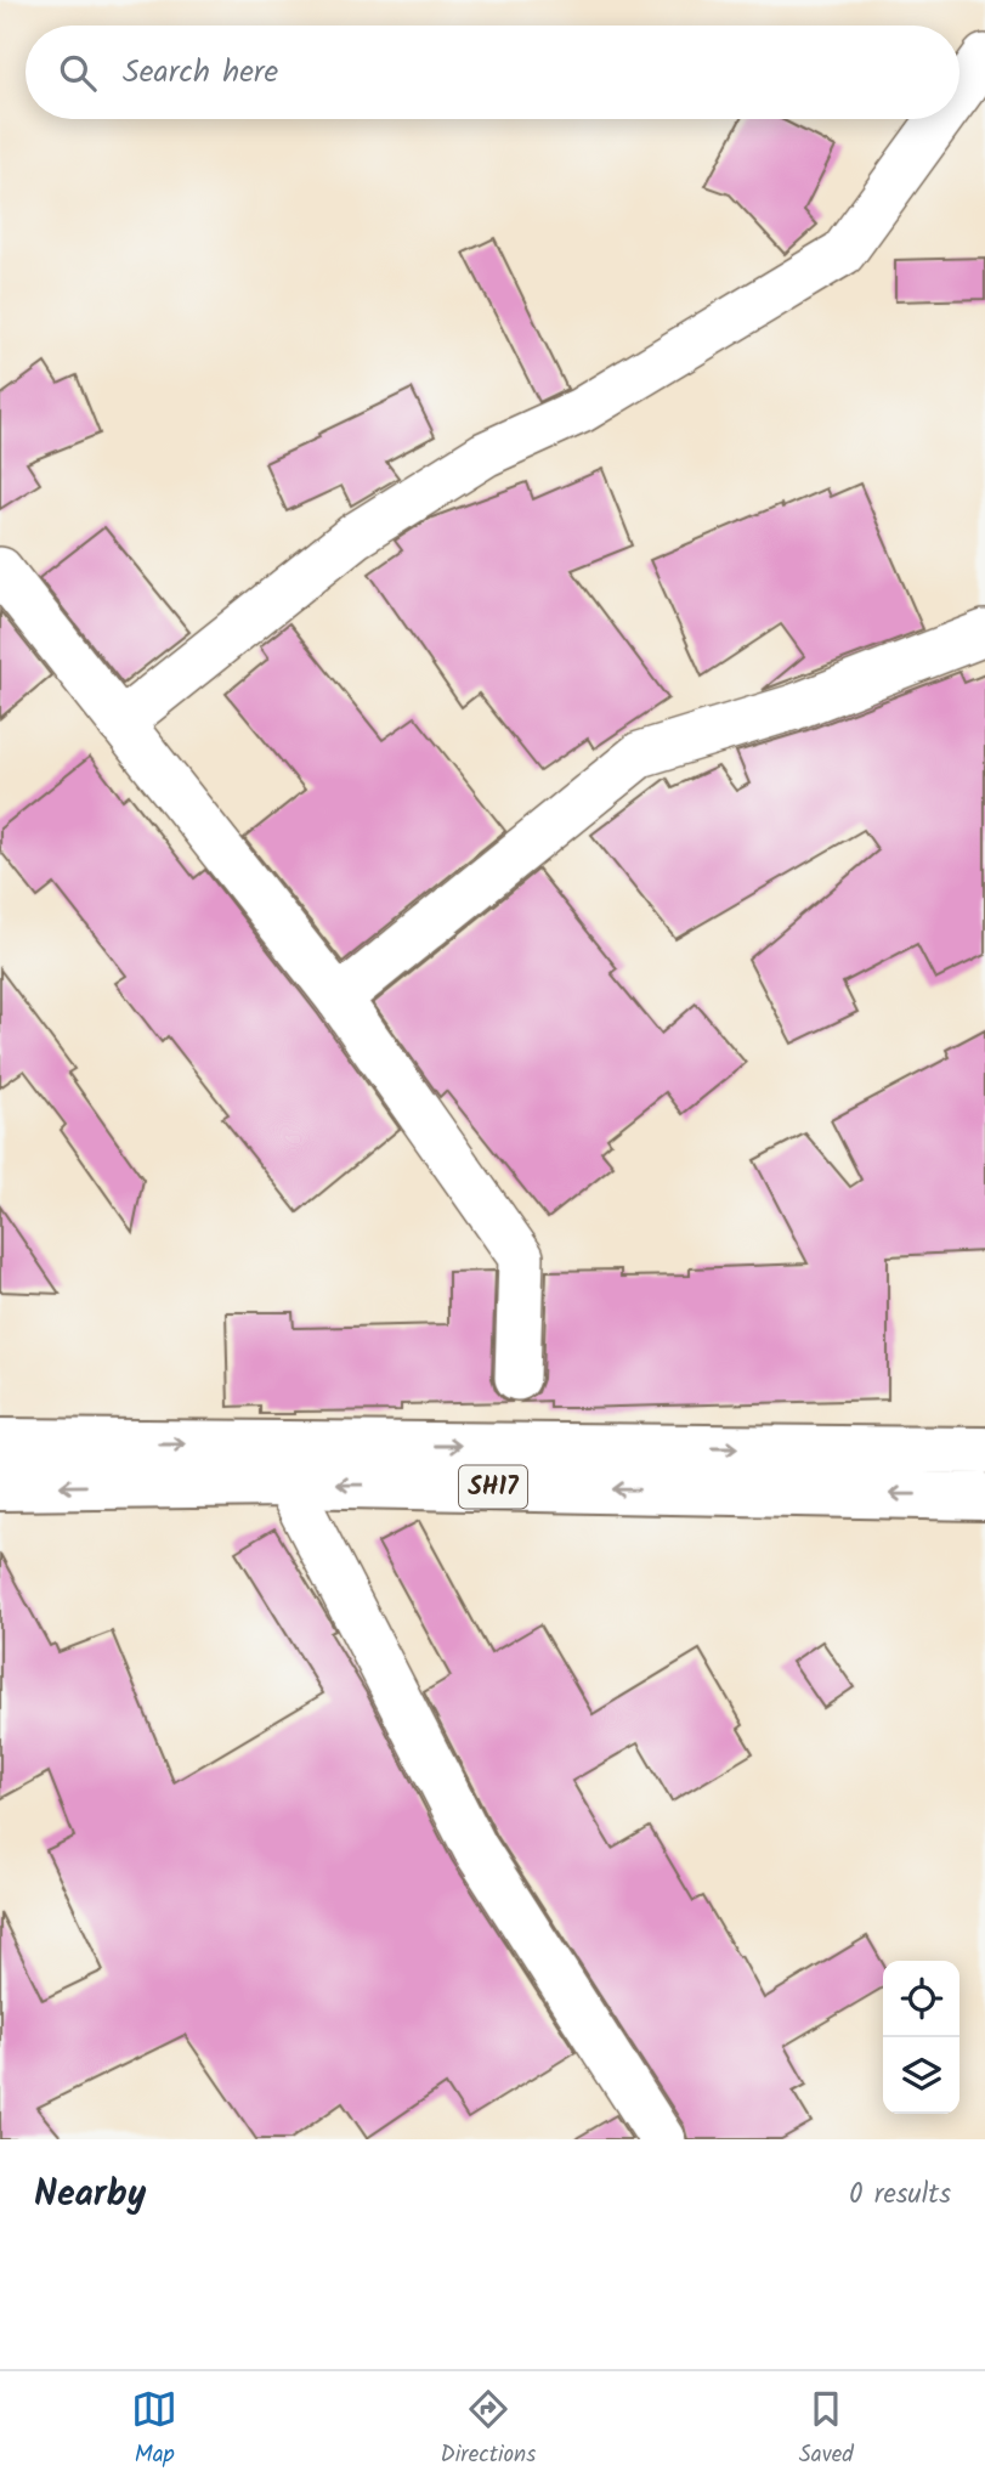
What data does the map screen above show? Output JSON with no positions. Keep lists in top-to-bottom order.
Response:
{
  "streets": {
    "main road": ["SH17"]
  },
  "page": {
    "search": "Search here",
    "heading": ["Nearby", "0 results"],
    "nav": ["Map", "Directions", "Saved"]
  }
}
